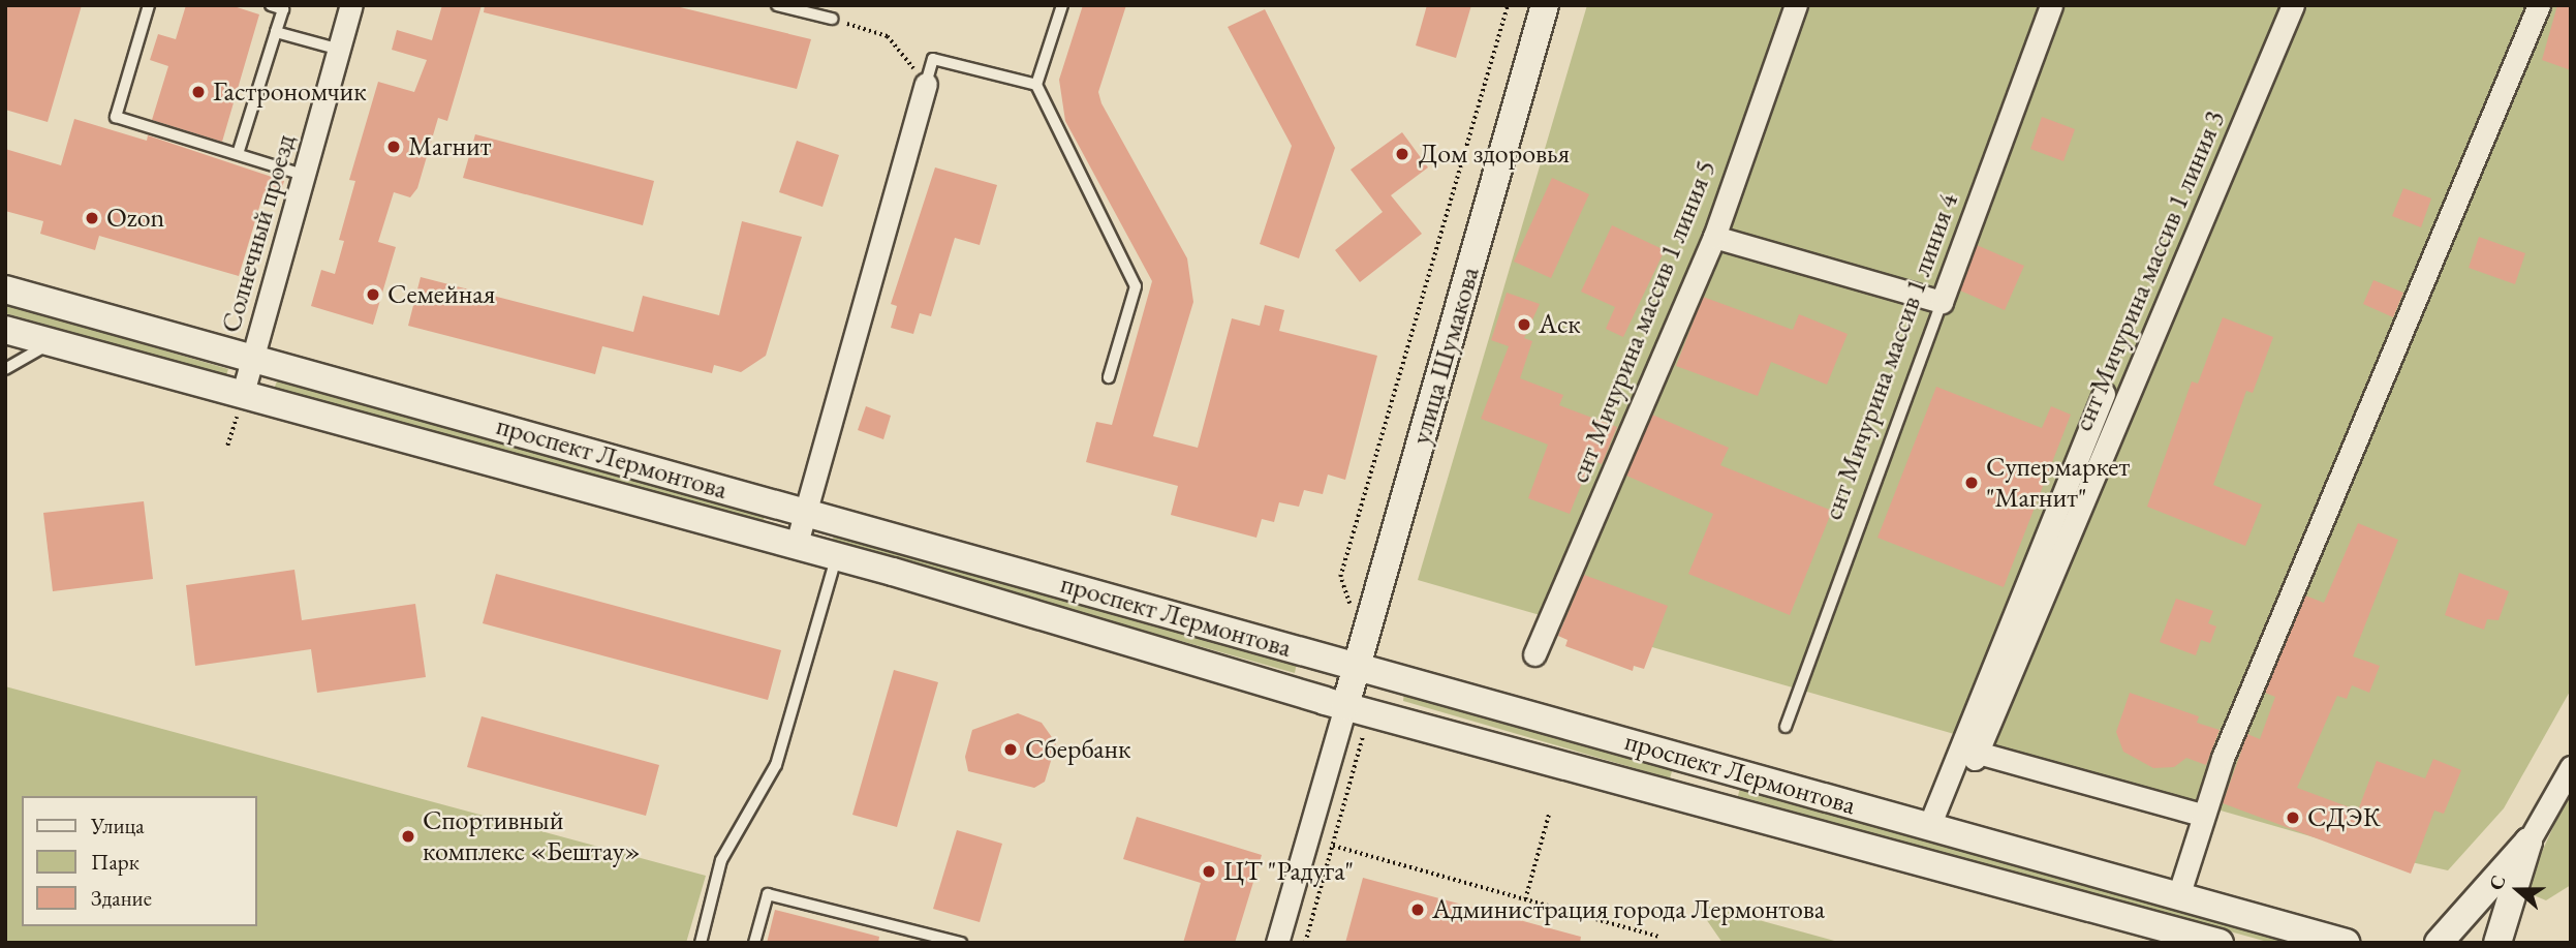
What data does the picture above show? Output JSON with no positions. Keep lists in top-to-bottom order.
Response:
{
  "streets": {
    "street": [
      "Солнечный проезд",
      "снт Мичурина массив 1 линия 3",
      "снт Мичурина массив 1 линия 5",
      "улица Шумакова",
      "снт Мичурина массив 1 линия 4",
      "проспект Лермонтова"
    ]
  },
  "crossings": [
    ["Солнечный проезд", "проспект Лермонтова"],
    ["улица Шумакова", "проспект Лермонтова"]
  ],
  "places": [
    "Гастрономчик",
    "Магнит",
    "Дом здоровья",
    "Ozon",
    "Семейная",
    "Аск",
    "Супермаркет \"Магнит\"",
    "Сбербанк",
    "СДЭК",
    "Спортивный комплекс «Бештау»",
    "ЦТ \"Радуга\"",
    "Администрация города Лермонтова"
  ],
  "legend": ["Улица", "Парк", "Здание"],
  "north": "left"
}
